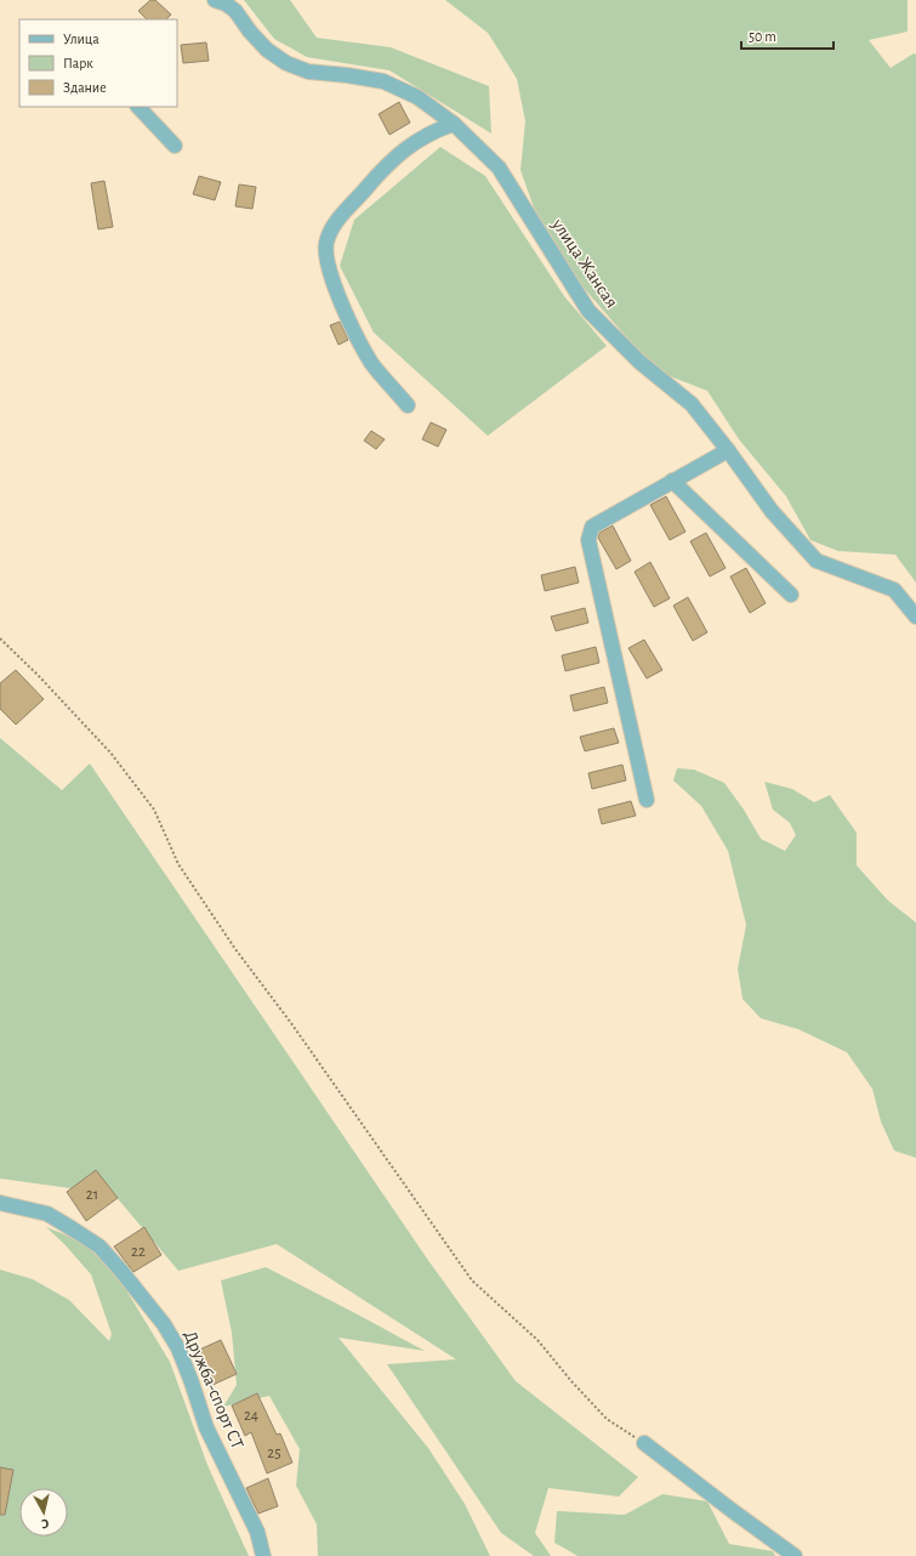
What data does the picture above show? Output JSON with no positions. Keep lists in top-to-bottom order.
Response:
{
  "streets": {
    "street": ["улица Жансая", "Дружба-спорт СТ"]
  },
  "house_numbers": [
    "21",
    "22",
    "24",
    "25"
  ],
  "legend": ["Улица", "Парк", "Здание"],
  "scale_bar": "50 m",
  "north": "bottom"
}
